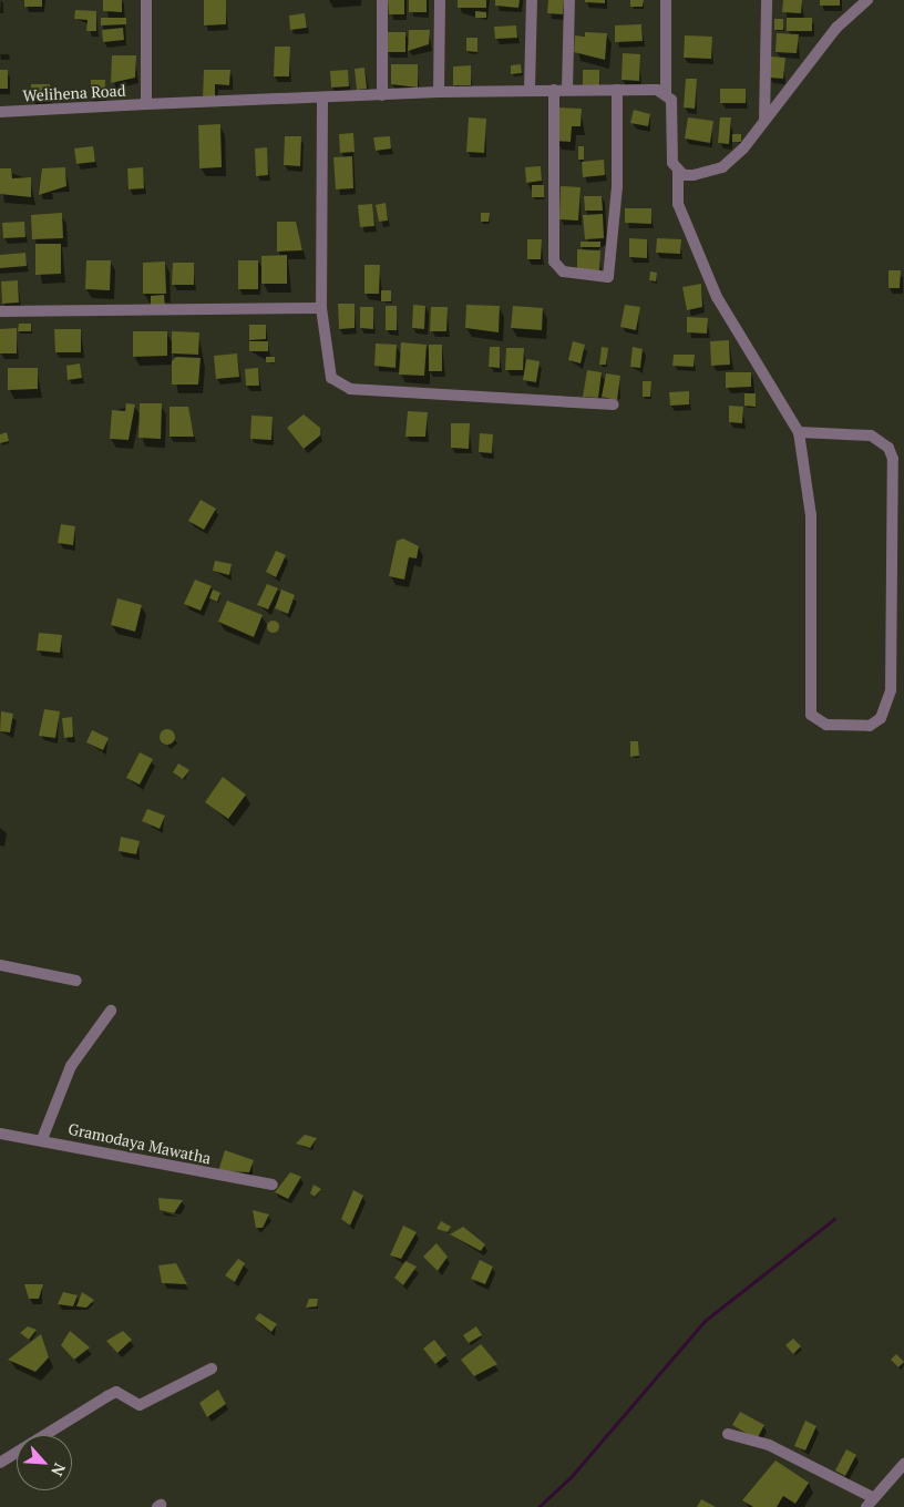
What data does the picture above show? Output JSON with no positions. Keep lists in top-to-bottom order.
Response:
{
  "streets": {
    "street": ["Welihena Road", "Gramodaya Mawatha"]
  },
  "north": "bottom right"
}
